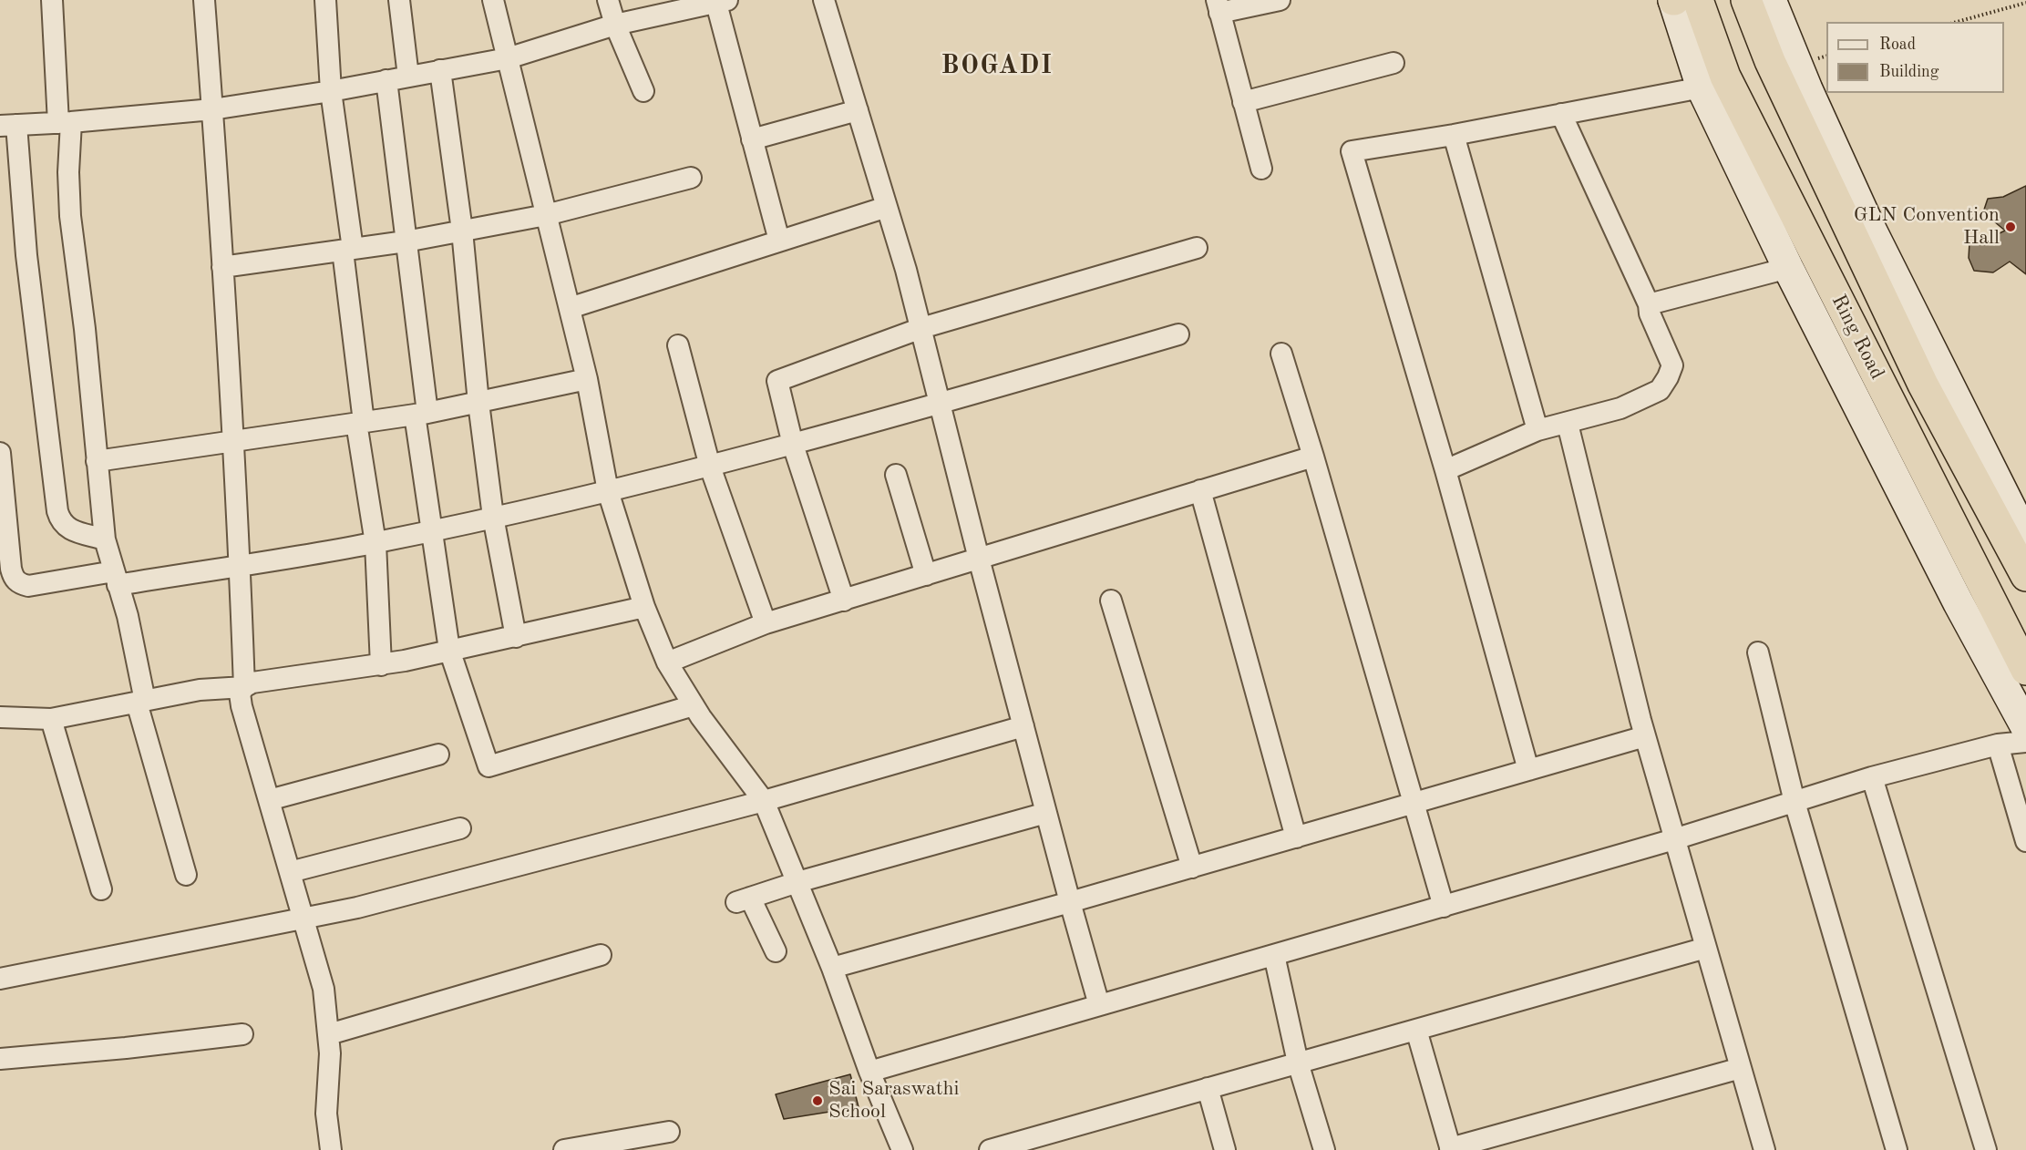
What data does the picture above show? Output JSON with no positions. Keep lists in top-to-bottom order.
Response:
{
  "streets": {
    "highway": ["Ring Road"]
  },
  "districts": ["BOGADI"],
  "places": ["GLN Convention Hall", "Sai Saraswathi School"],
  "legend": ["Road", "Building"]
}
